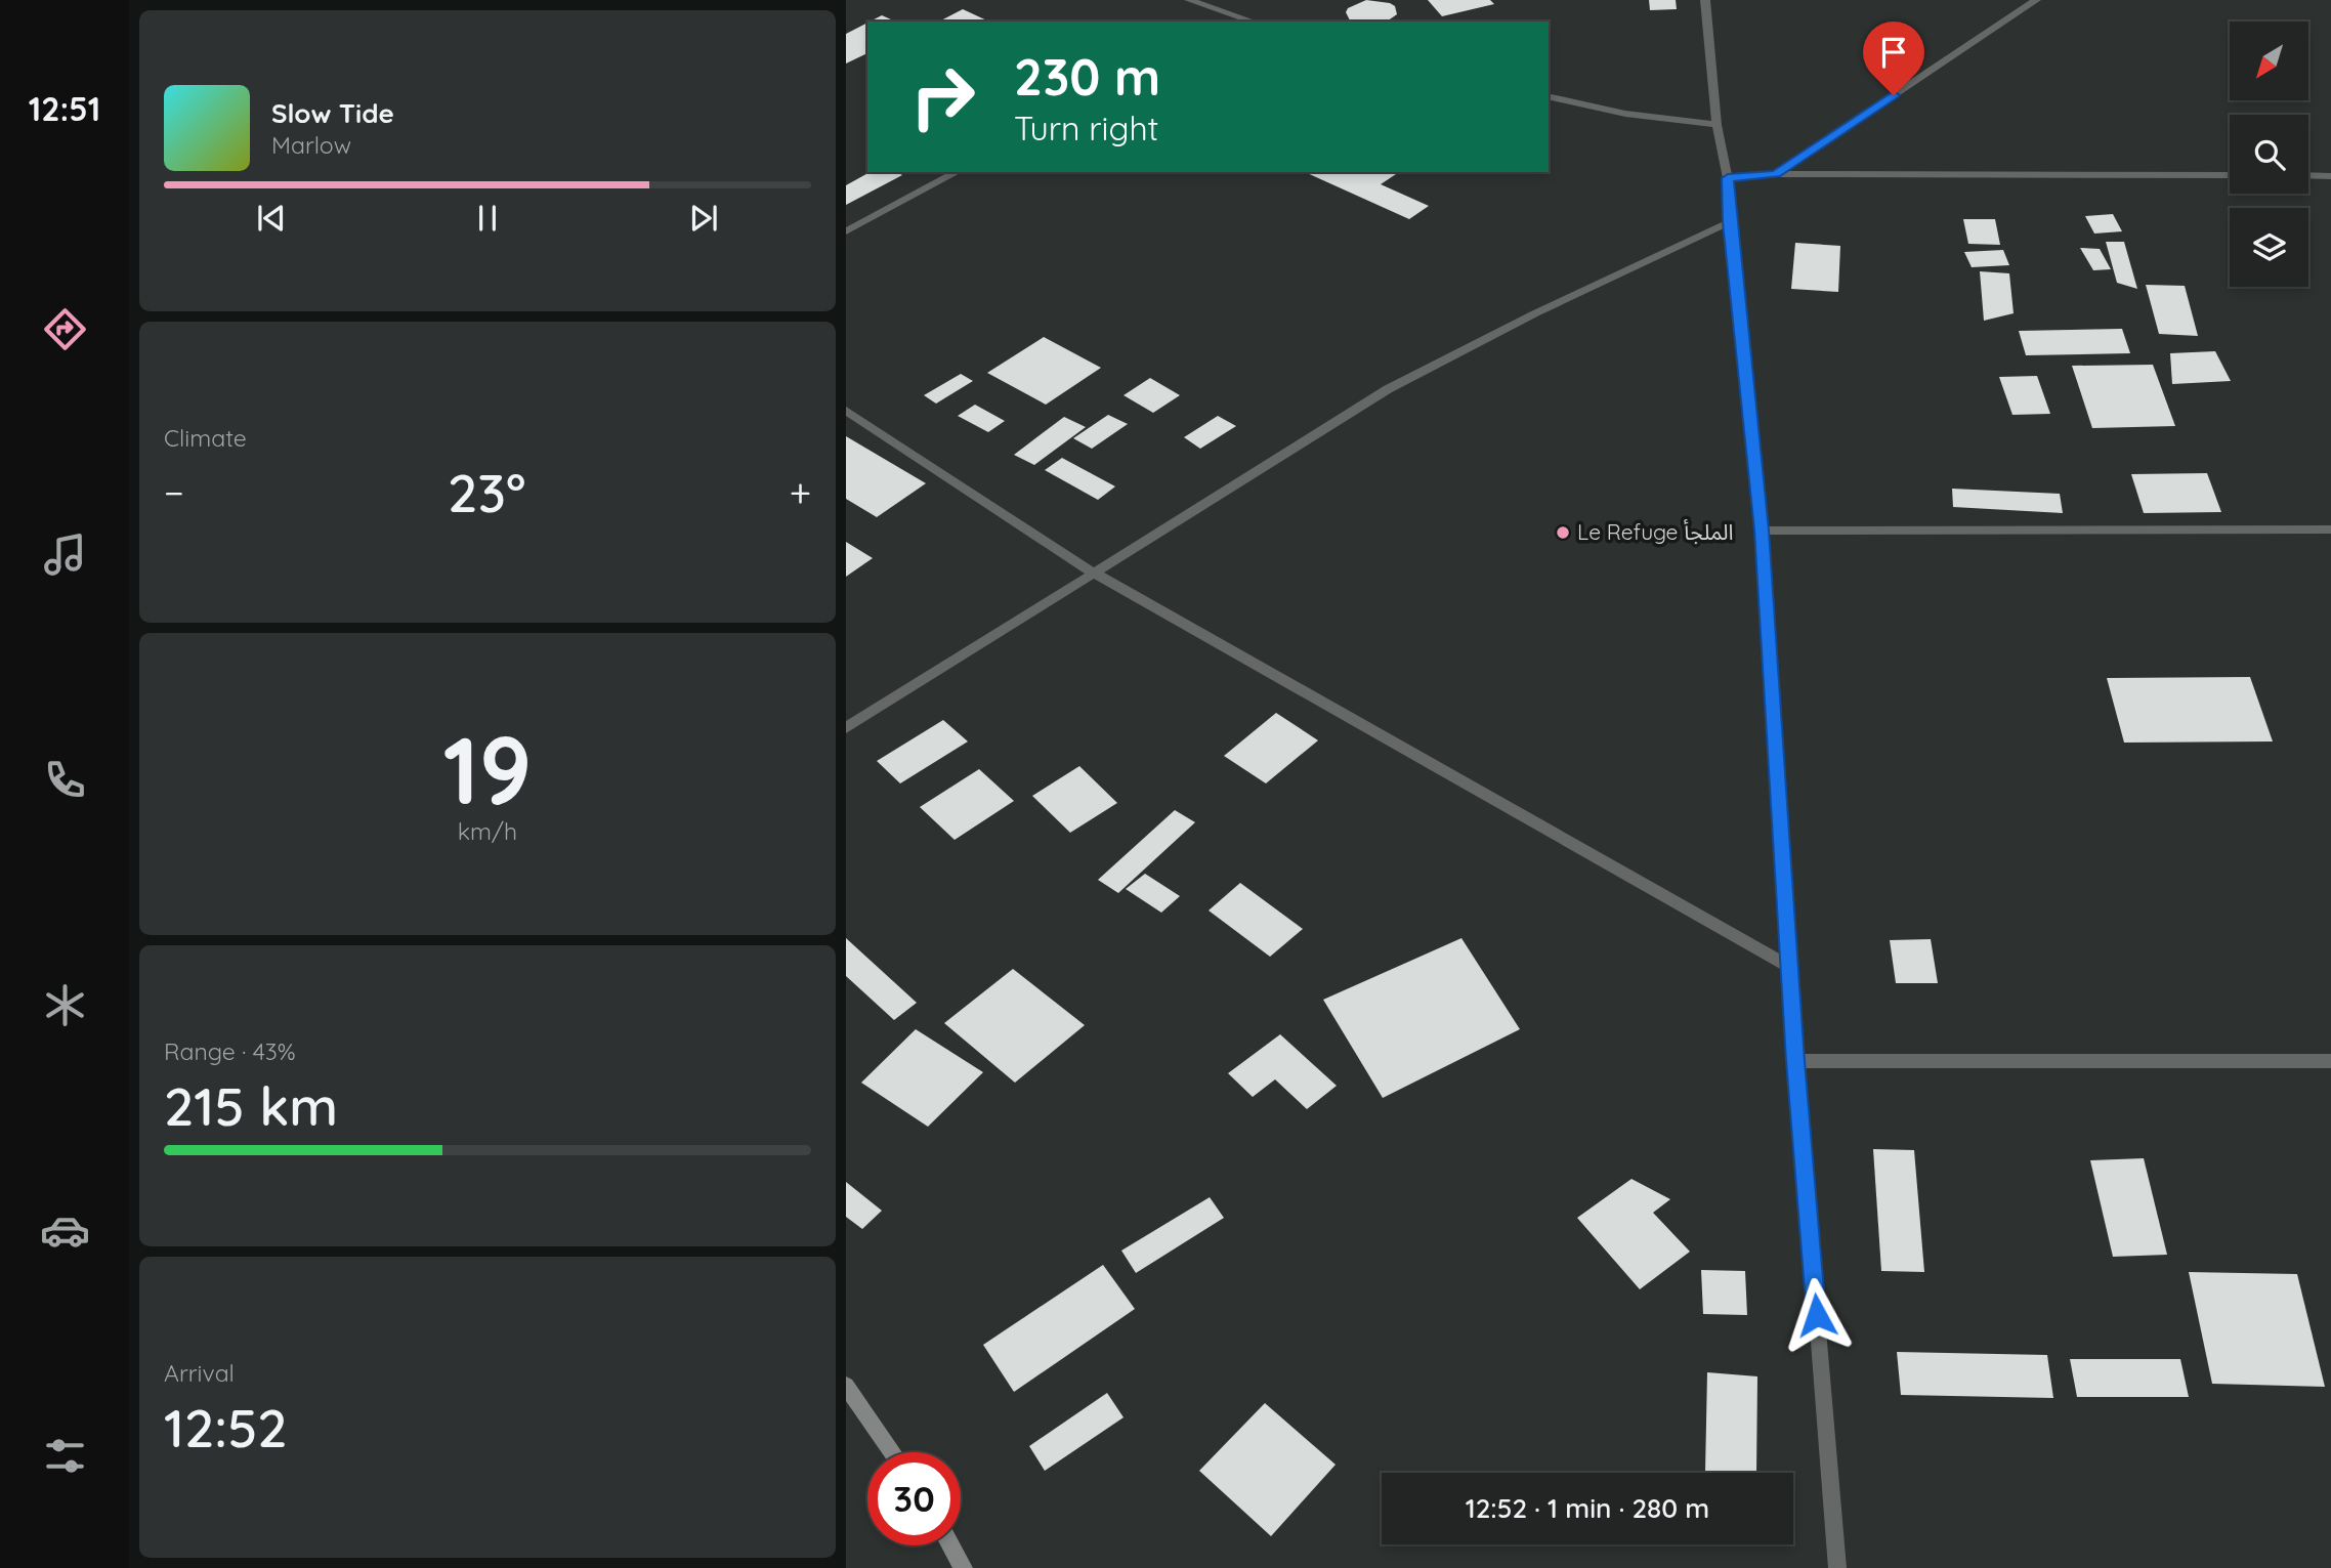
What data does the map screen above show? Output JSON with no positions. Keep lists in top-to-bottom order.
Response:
{
  "places": ["Le Refuge الملجأ"],
  "north": "bottom left",
  "page": {
    "tabs": "12:51",
    "turn": ["230 m", "Turn right"],
    "song": ["Slow Tide", "Marlow"],
    "tile": [
      "Climate",
      ["19", "km/h"],
      ["Range · 43%", "215 km"],
      ["Arrival", "12:52"]
    ],
    "heat": ["−", "23°", "+"],
    "limit": "30",
    "trip": "12:52 · 1 min · 280 m"
  }
}
